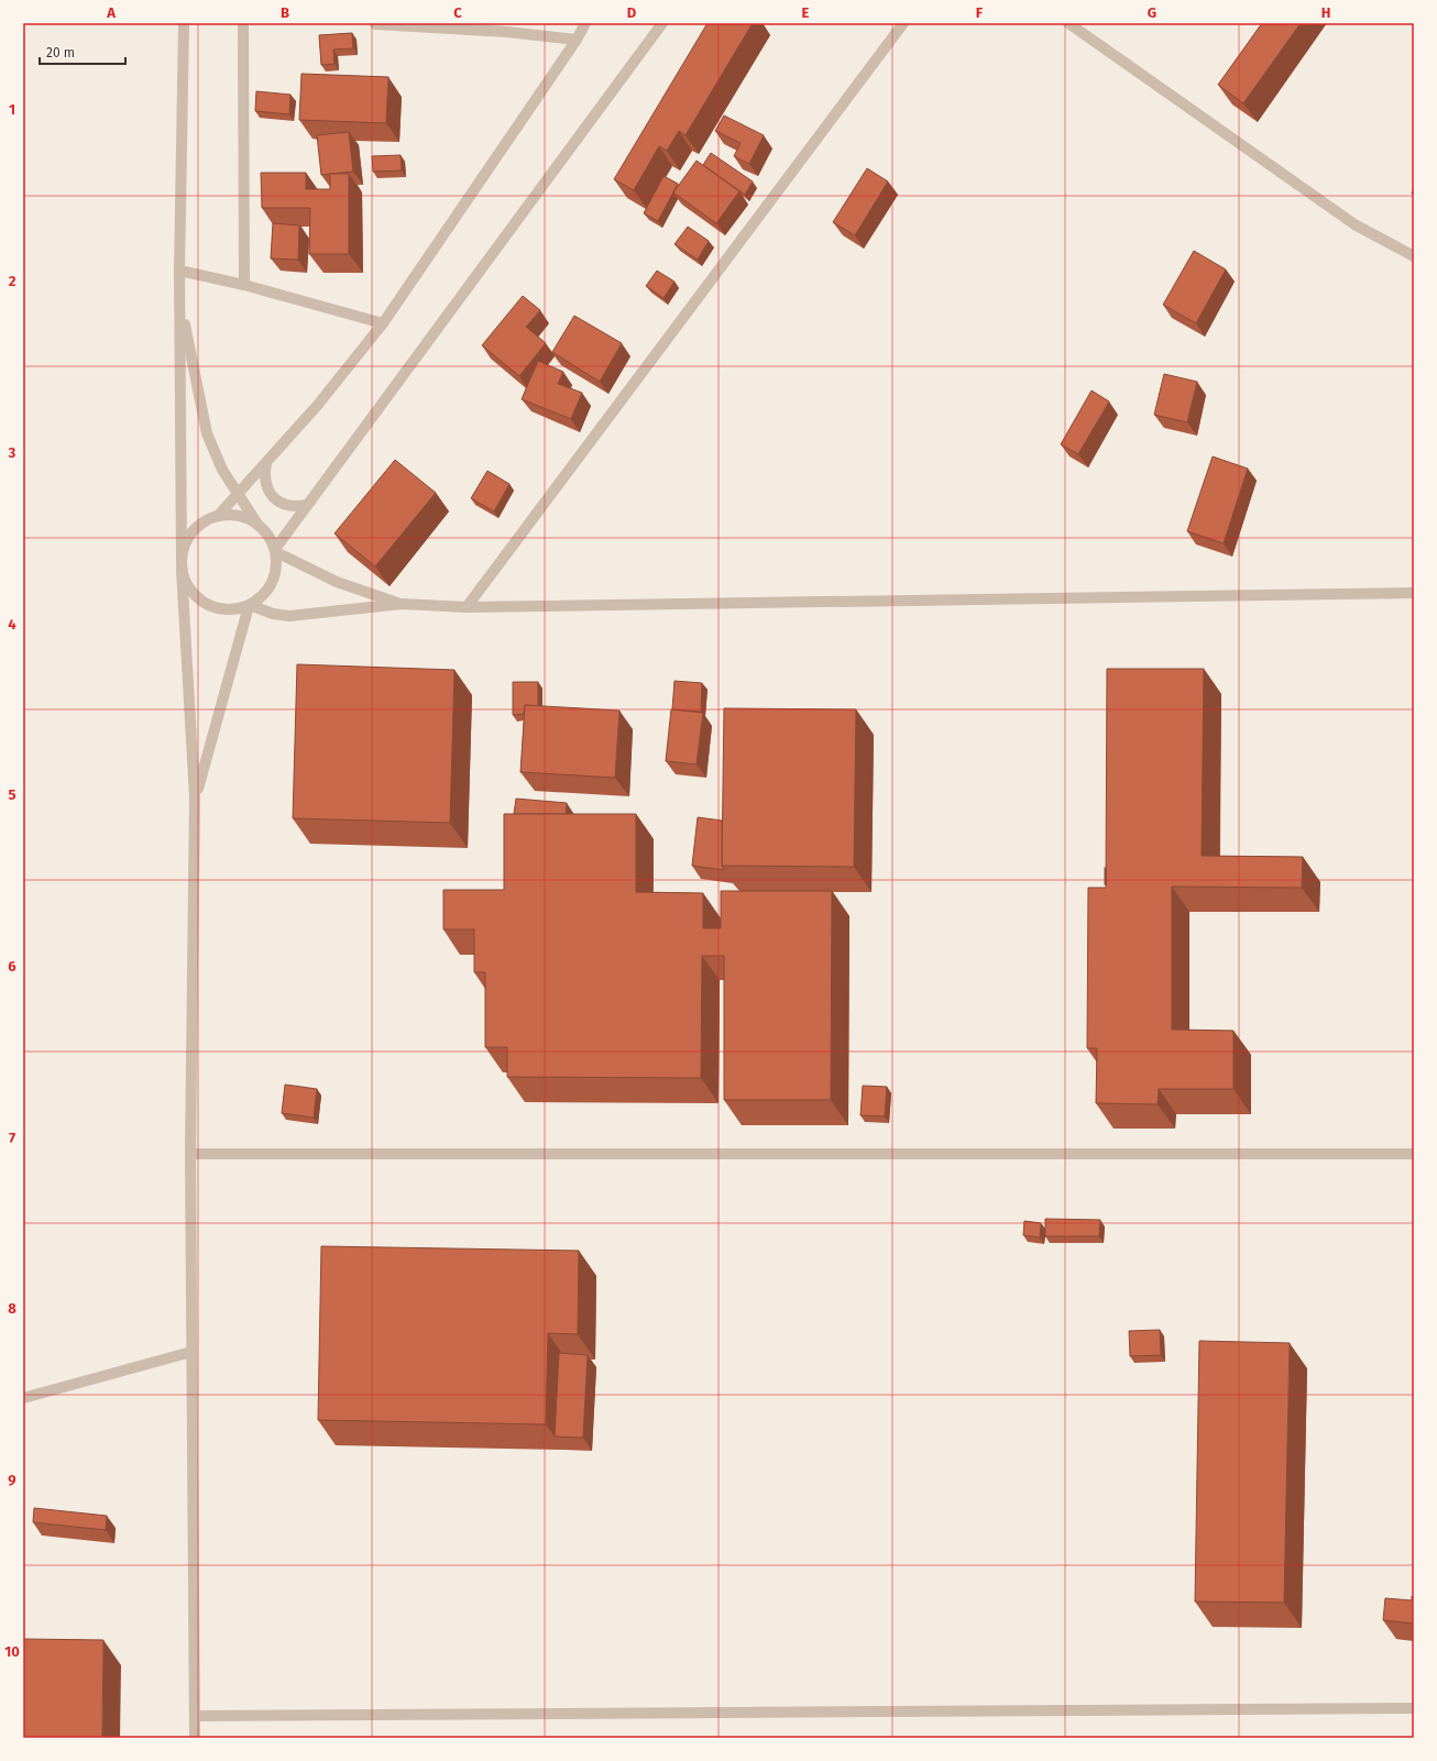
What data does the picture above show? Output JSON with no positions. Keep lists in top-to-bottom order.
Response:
{
  "scale_bar": "20 m",
  "grid": {
    "columns": [
      "A",
      "B",
      "C",
      "D",
      "E",
      "F",
      "G",
      "H"
    ],
    "rows": [
      "1",
      "2",
      "3",
      "4",
      "5",
      "6",
      "7",
      "8",
      "9",
      "10"
    ]
  }
}
